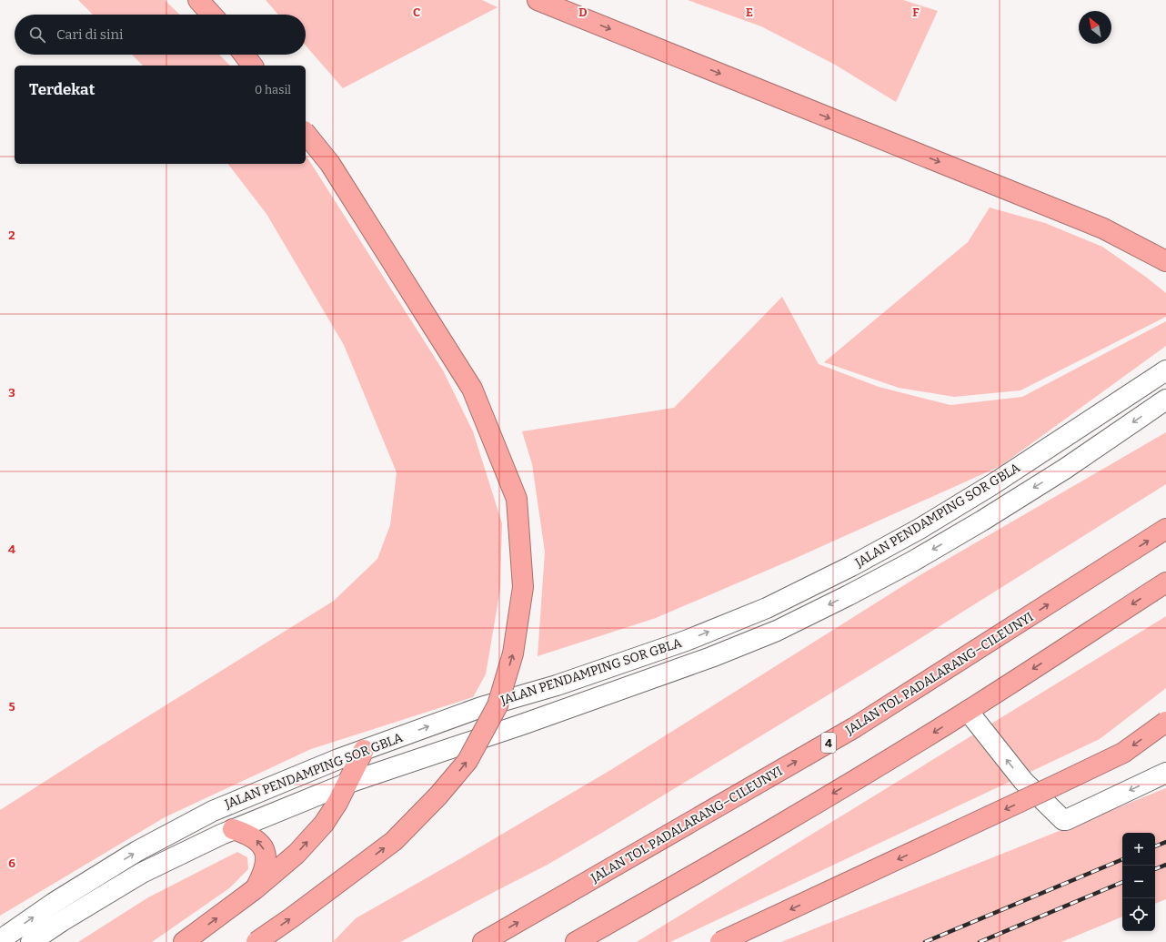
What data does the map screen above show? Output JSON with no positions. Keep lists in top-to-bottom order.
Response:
{
  "streets": {
    "highway": ["JALAN TOL PADALARANG–CILEUNYI", "4"],
    "street": ["JALAN PENDAMPING SOR GBLA"]
  },
  "north": "top left",
  "page": {
    "search": "Cari di sini",
    "heading": ["Terdekat", "0 hasil"],
    "map_buttons": ["+", "−"]
  },
  "grid": {
    "columns": [
      "C",
      "D",
      "E",
      "F"
    ],
    "rows": [
      "2",
      "3",
      "4",
      "5",
      "6"
    ]
  }
}
